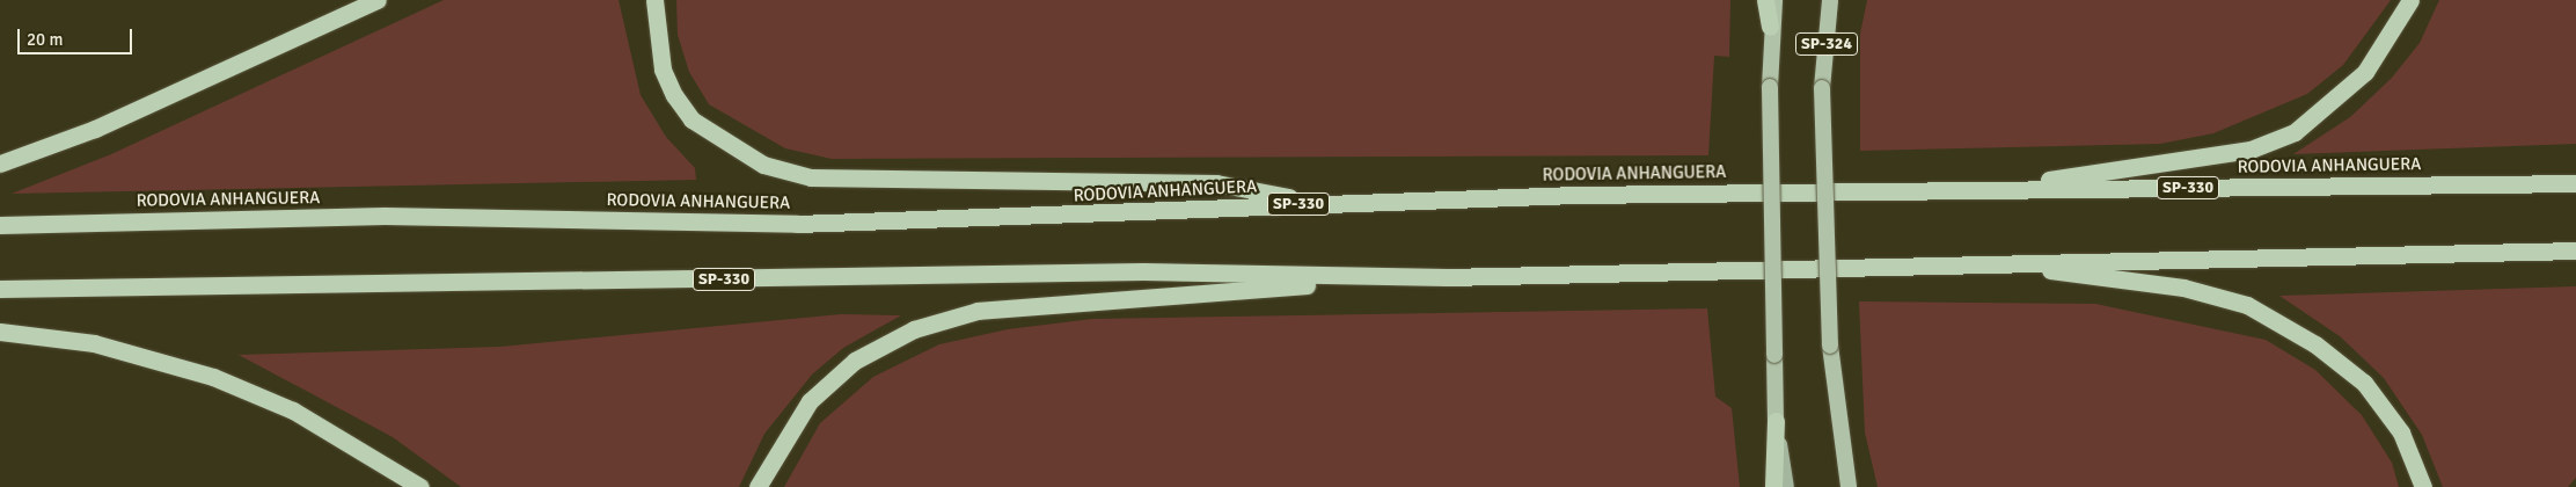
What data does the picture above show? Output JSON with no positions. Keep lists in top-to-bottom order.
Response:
{
  "streets": {
    "highway": ["SP-324", "RODOVIA ANHANGUERA", "SP-330"]
  },
  "scale_bar": "20 m"
}
